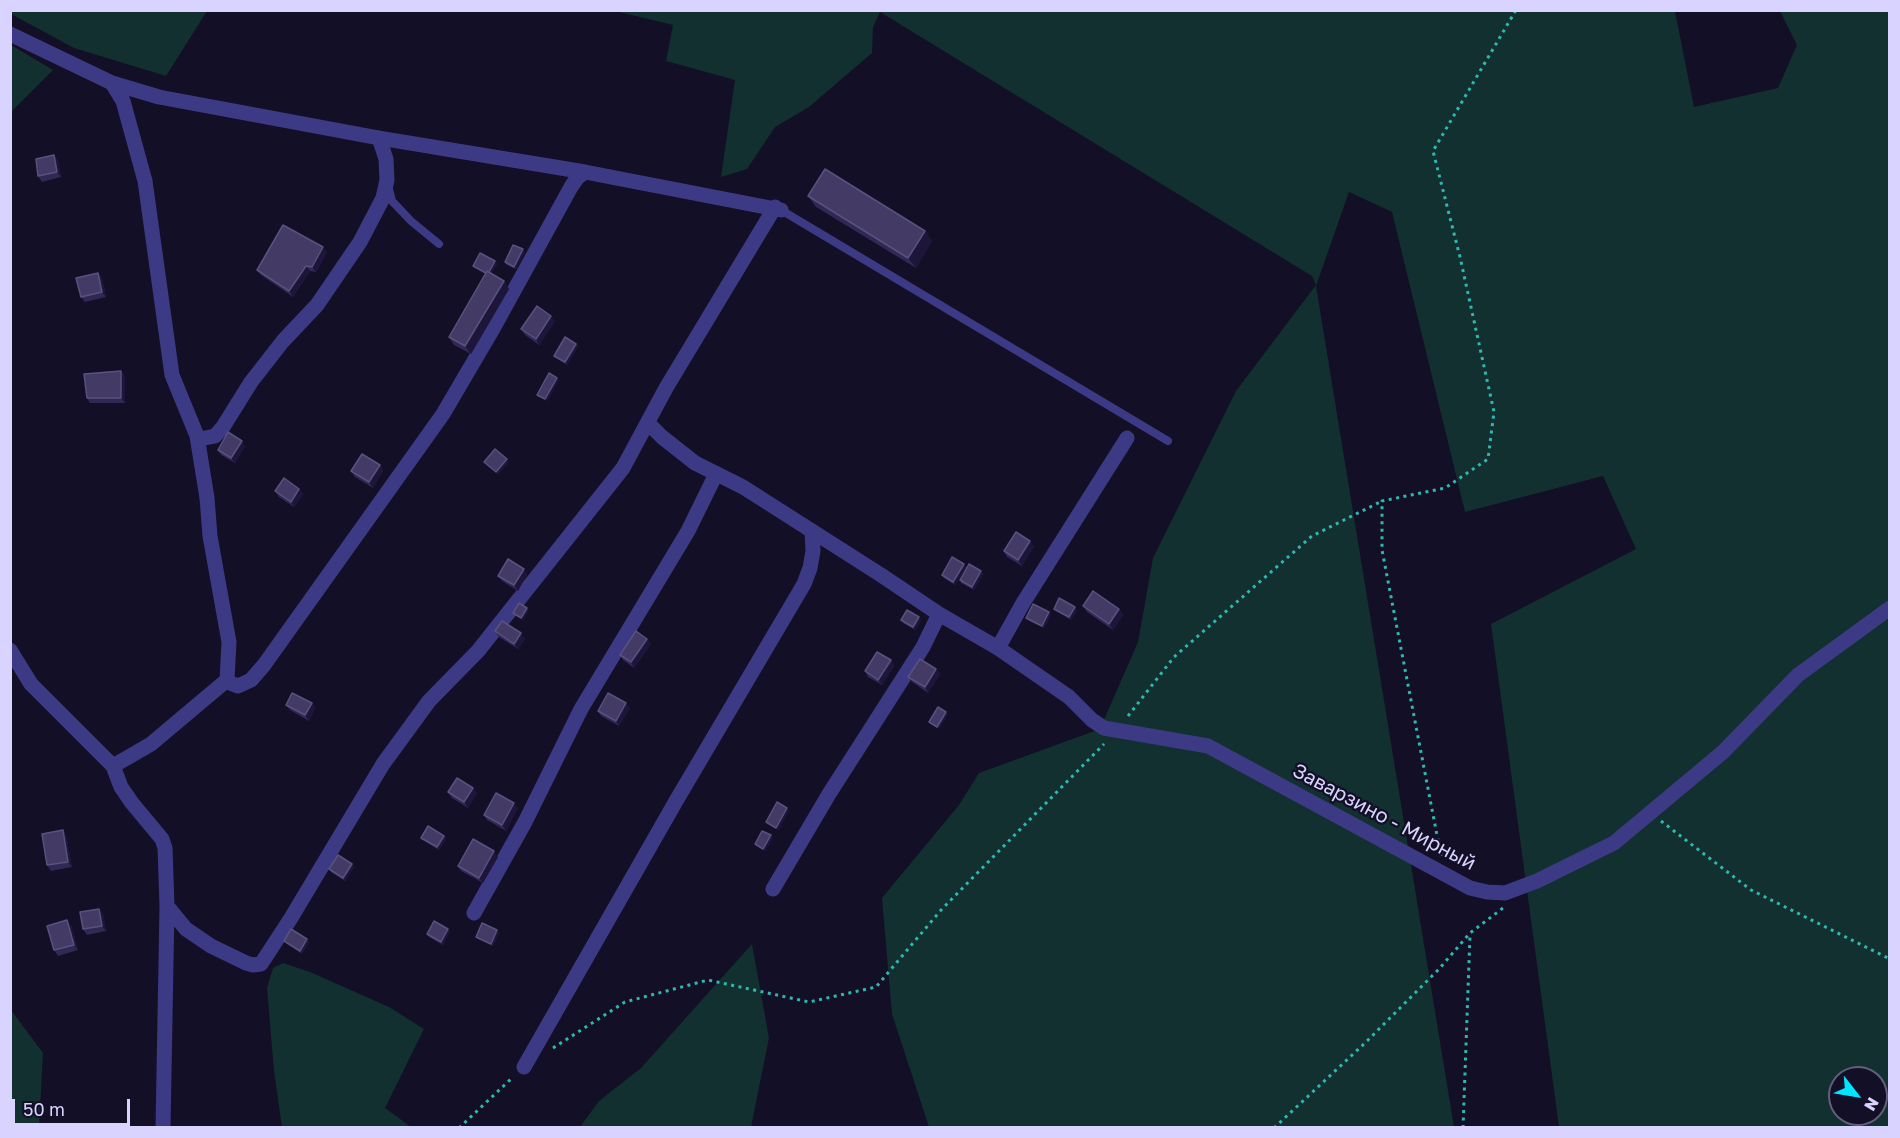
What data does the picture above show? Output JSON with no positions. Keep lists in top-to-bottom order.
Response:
{
  "streets": {
    "street": ["Заварзино - Мирный"]
  },
  "scale_bar": "50 m",
  "north": "bottom right"
}
